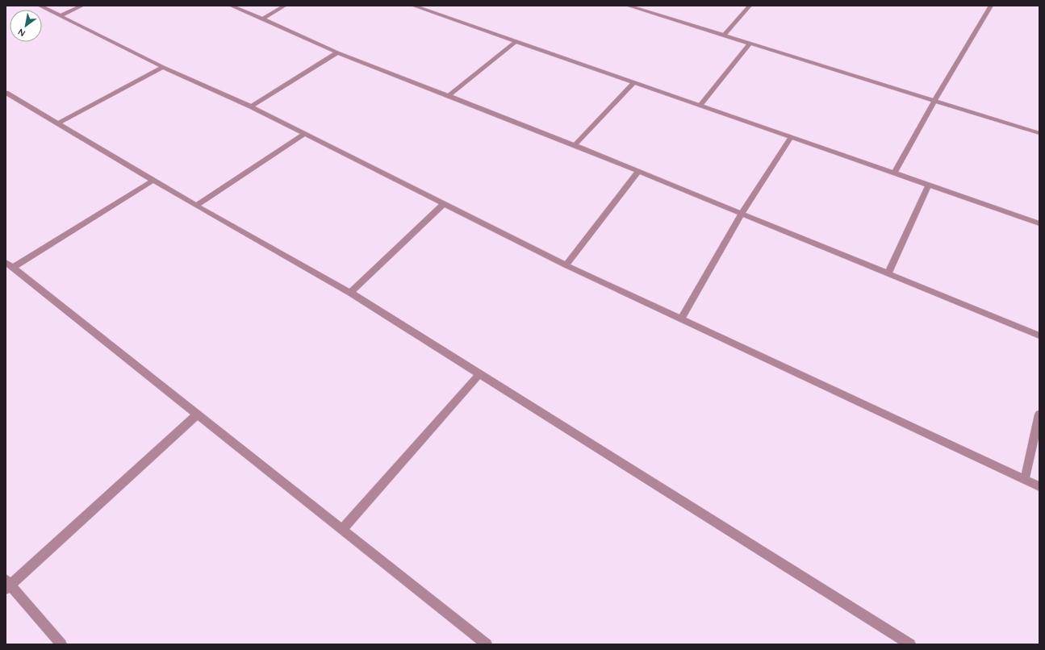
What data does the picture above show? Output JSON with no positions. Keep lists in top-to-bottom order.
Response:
{
  "north": "bottom left"
}
